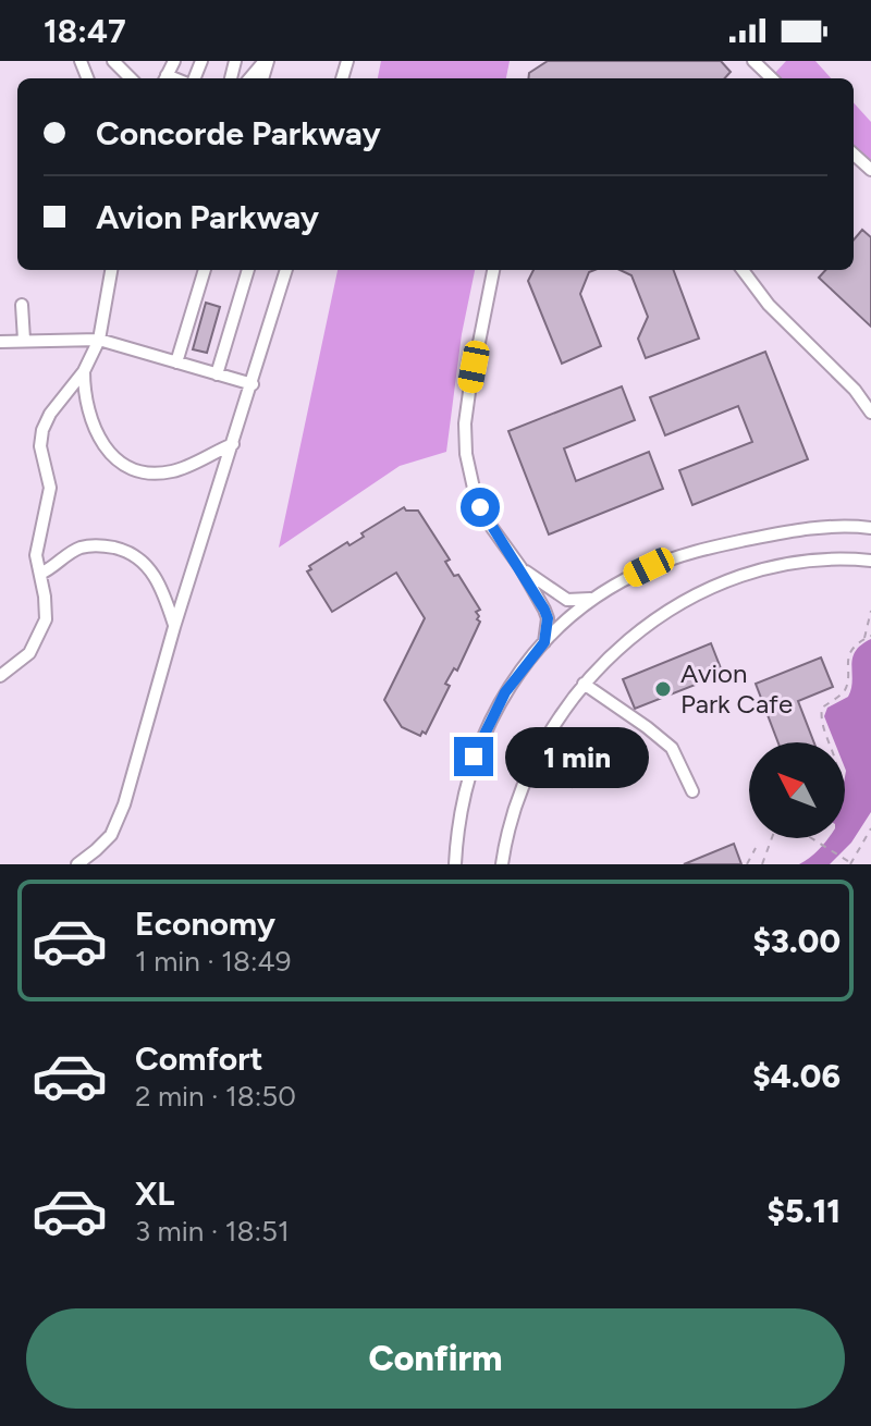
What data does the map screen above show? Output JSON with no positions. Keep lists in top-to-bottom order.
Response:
{
  "places": ["Avion Park Cafe"],
  "north": "top left",
  "page": {
    "status": "18:47",
    "banner": ["Concorde Parkway", "Avion Parkway"],
    "bubble": "1 min",
    "list": [
      {
        "name": "Economy",
        "note": "1 min · 18:49",
        "value": "$3.00"
      },
      {
        "name": "Comfort",
        "note": "2 min · 18:50",
        "value": "$4.06"
      },
      {
        "name": "XL",
        "note": "3 min · 18:51",
        "value": "$5.11"
      }
    ],
    "buttons": "Confirm"
  }
}
